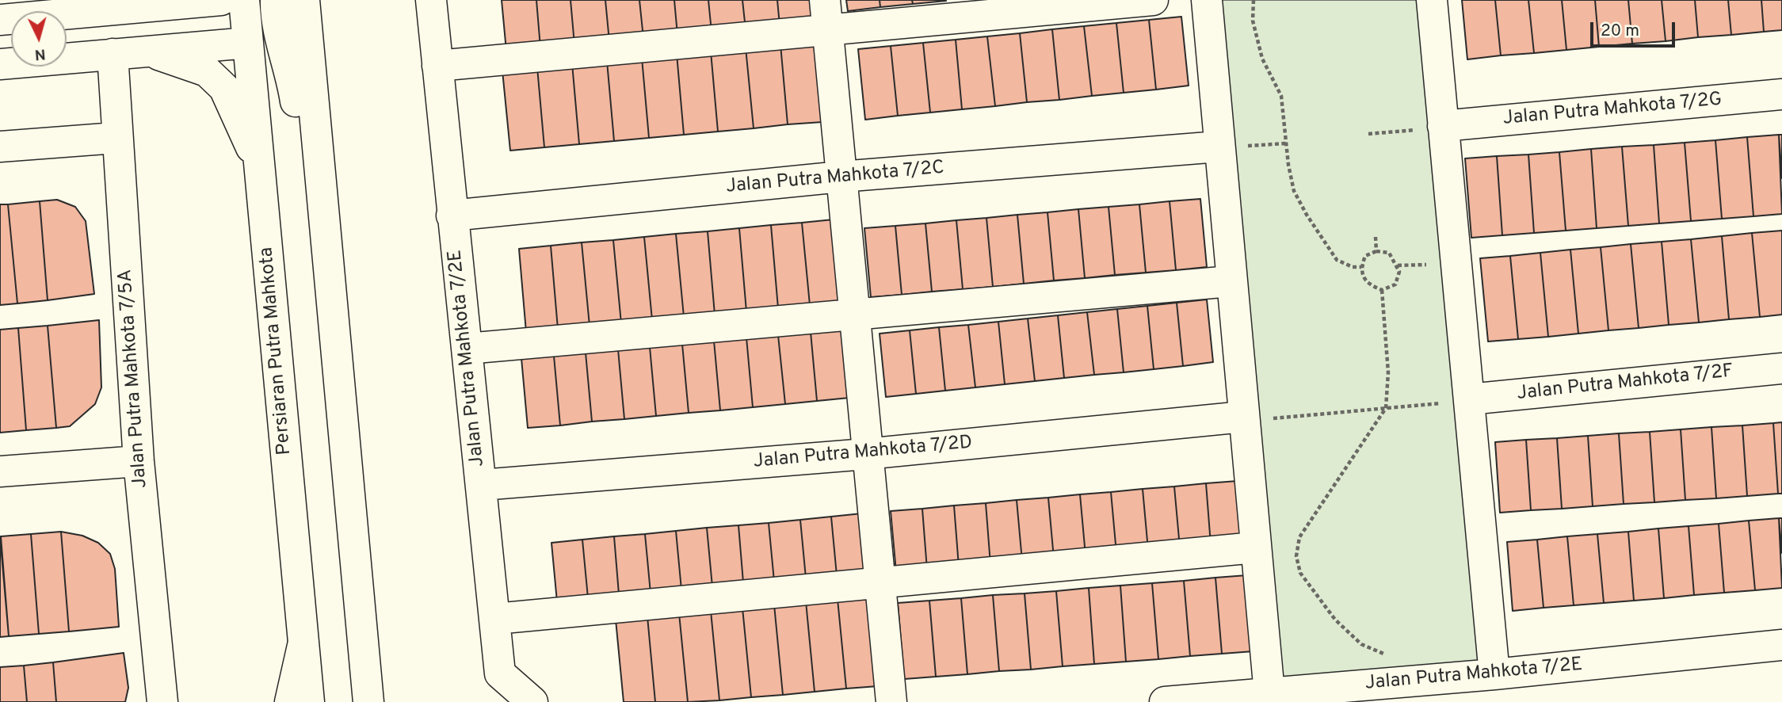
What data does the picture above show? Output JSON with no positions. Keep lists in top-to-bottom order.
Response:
{
  "streets": {
    "street": [
      "Jalan Putra Mahkota 7/2G",
      "Jalan Putra Mahkota 7/2C",
      "Persiaran Putra Mahkota",
      "Jalan Putra Mahkota 7/2E",
      "Jalan Putra Mahkota 7/5A",
      "Jalan Putra Mahkota 7/2F",
      "Jalan Putra Mahkota 7/2D"
    ]
  },
  "crossings": [
    ["Jalan Putra Mahkota 7/2C", "Jalan Putra Mahkota 7/2E"],
    ["Jalan Putra Mahkota 7/2E", "Jalan Putra Mahkota 7/2D"]
  ],
  "scale_bar": "20 m",
  "north": "bottom"
}
